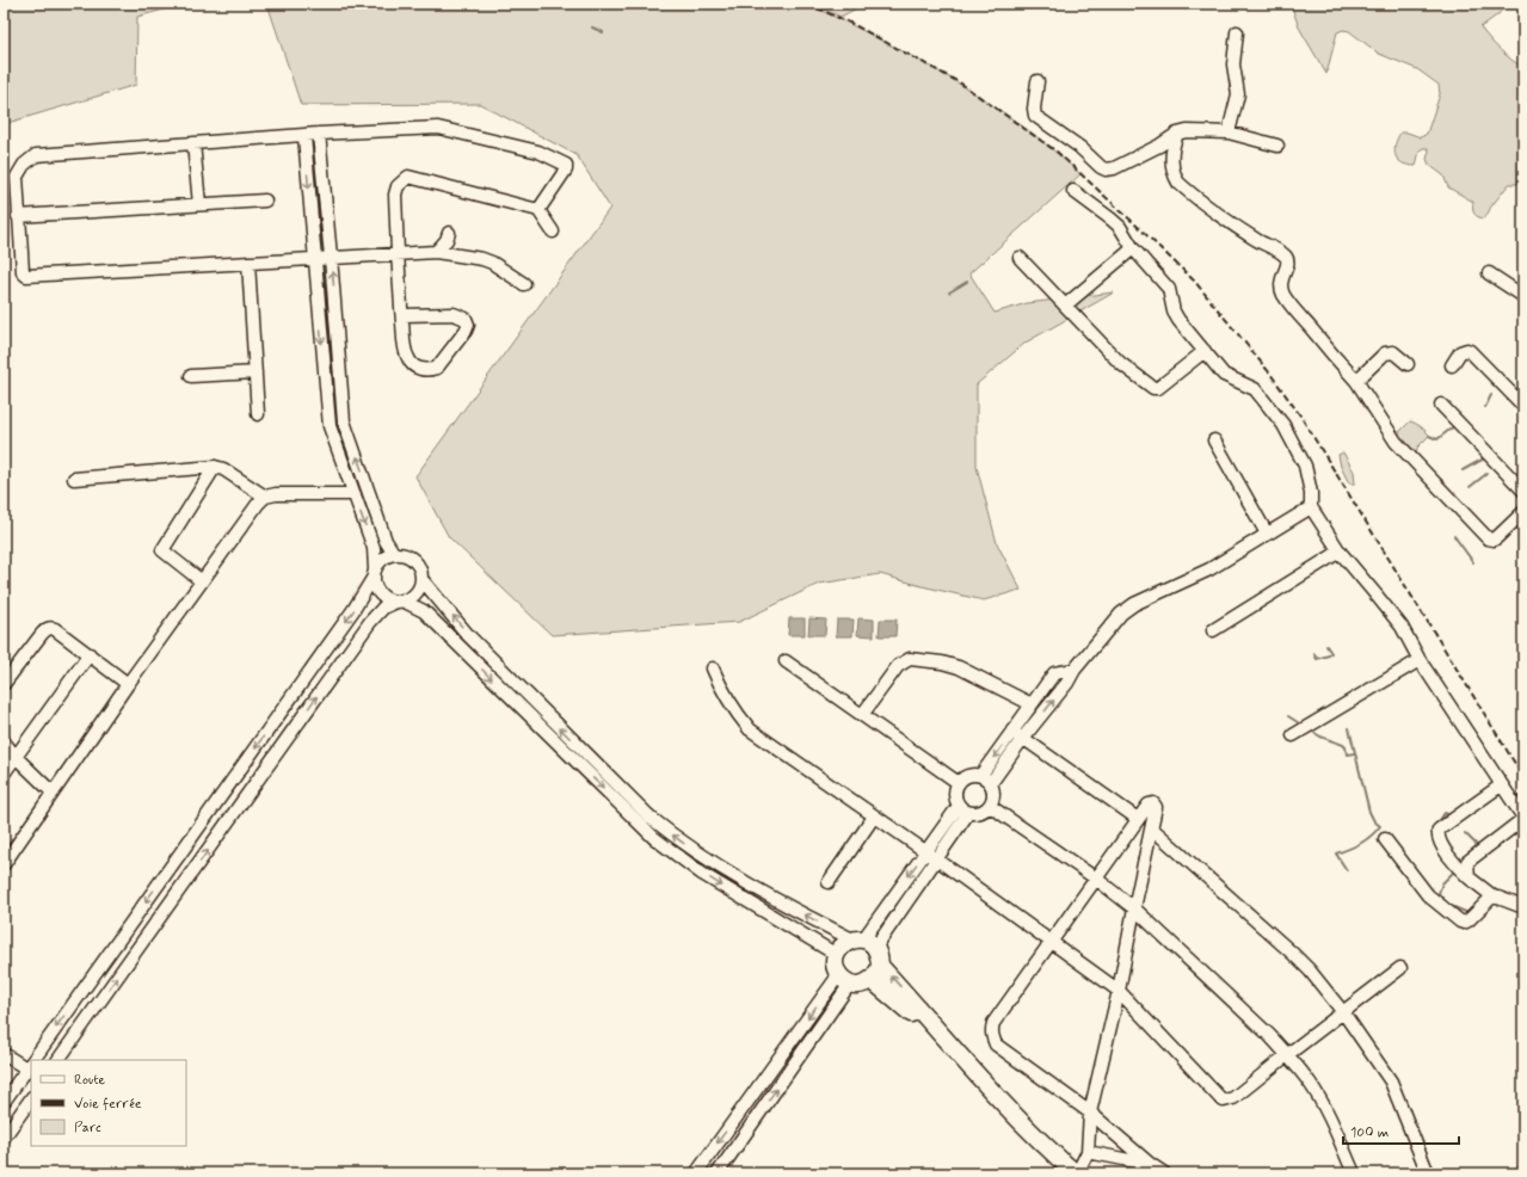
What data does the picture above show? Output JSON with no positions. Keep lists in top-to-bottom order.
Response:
{
  "legend": ["Route", "Voie ferrée", "Parc"],
  "scale_bar": "100 m"
}
